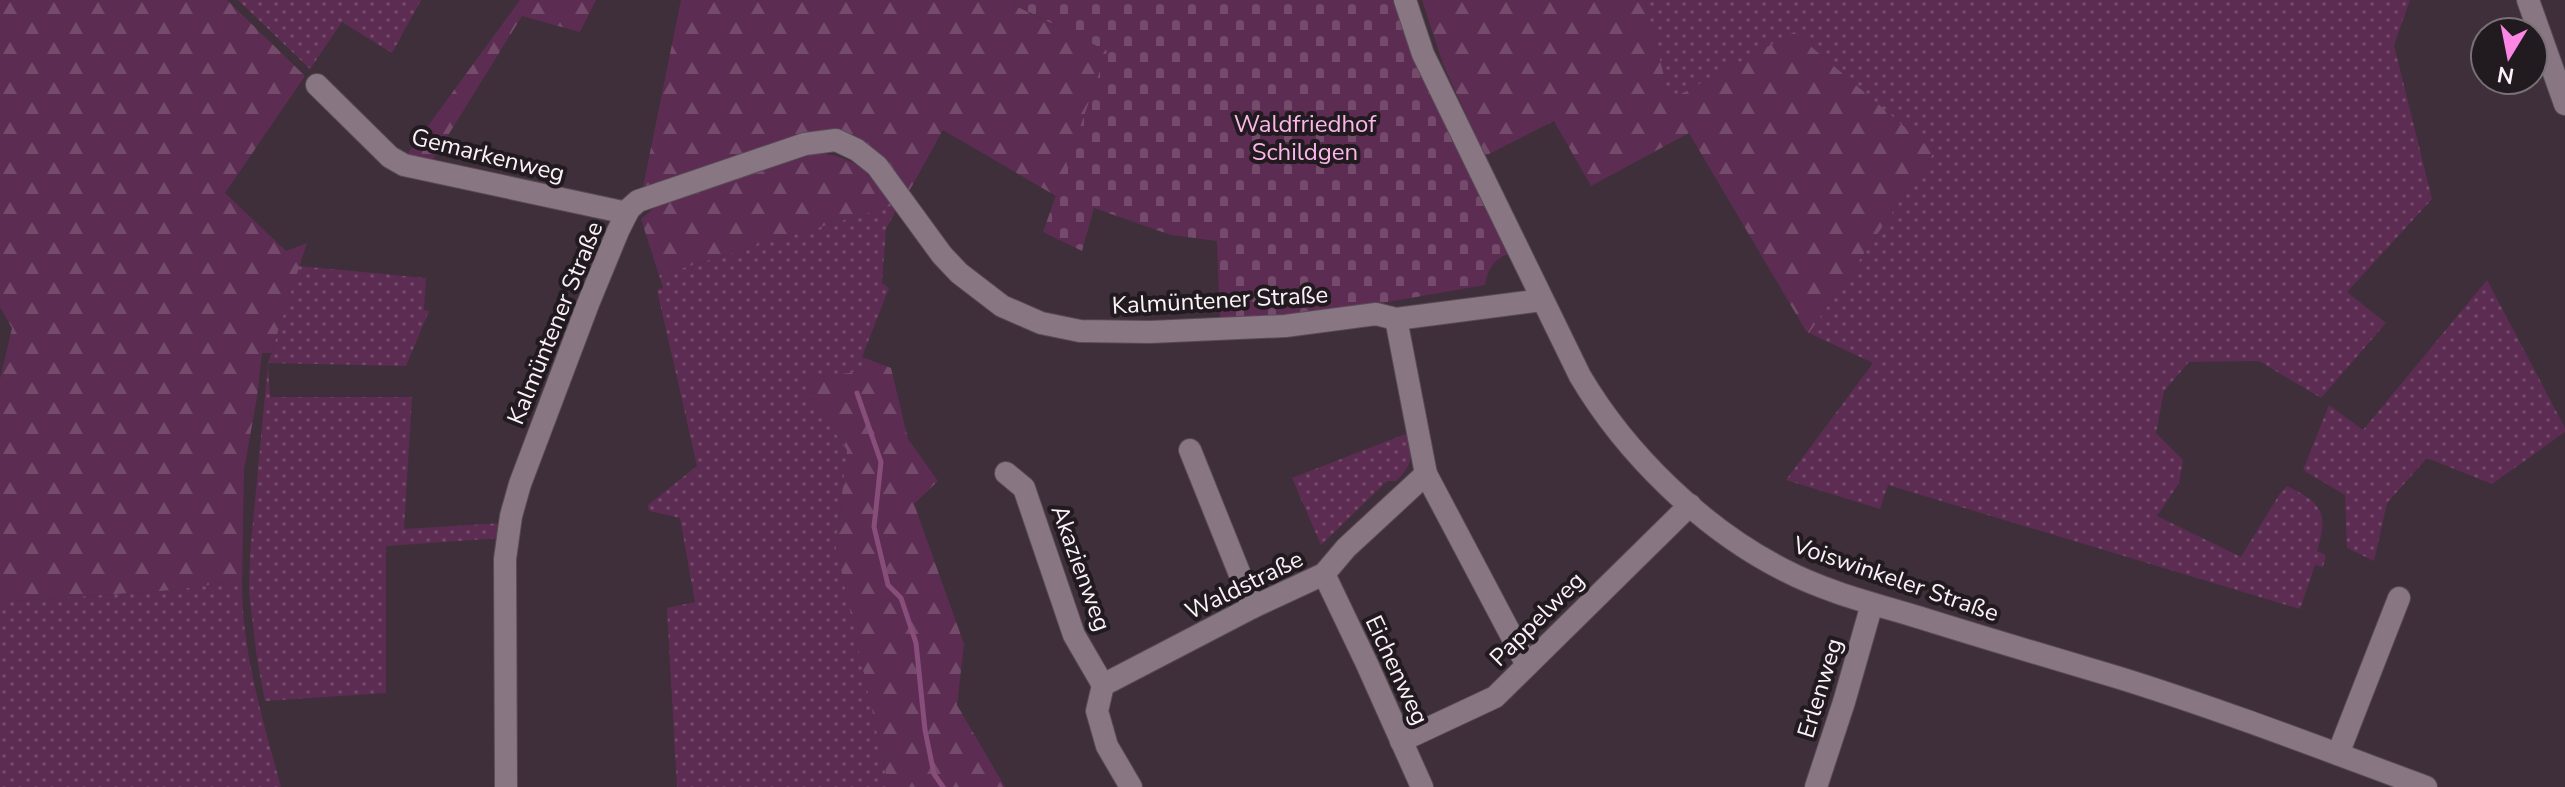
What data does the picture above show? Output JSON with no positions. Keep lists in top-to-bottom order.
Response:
{
  "streets": {
    "street": [
      "Gemarkenweg",
      "Kalmüntener Straße",
      "Akazienweg",
      "Voiswinkeler Straße",
      "Waldstraße",
      "Pappelweg",
      "Eichenweg",
      "Erlenweg"
    ]
  },
  "crossings": [
    ["Gemarkenweg", "Kalmüntener Straße"],
    ["Kalmüntener Straße", "Voiswinkeler Straße"],
    ["Akazienweg", "Waldstraße"],
    ["Voiswinkeler Straße", "Pappelweg"],
    ["Voiswinkeler Straße", "Erlenweg"],
    ["Waldstraße", "Eichenweg"],
    ["Pappelweg", "Eichenweg"]
  ],
  "parks": ["Waldfriedhof Schildgen"],
  "north": "bottom"
}
